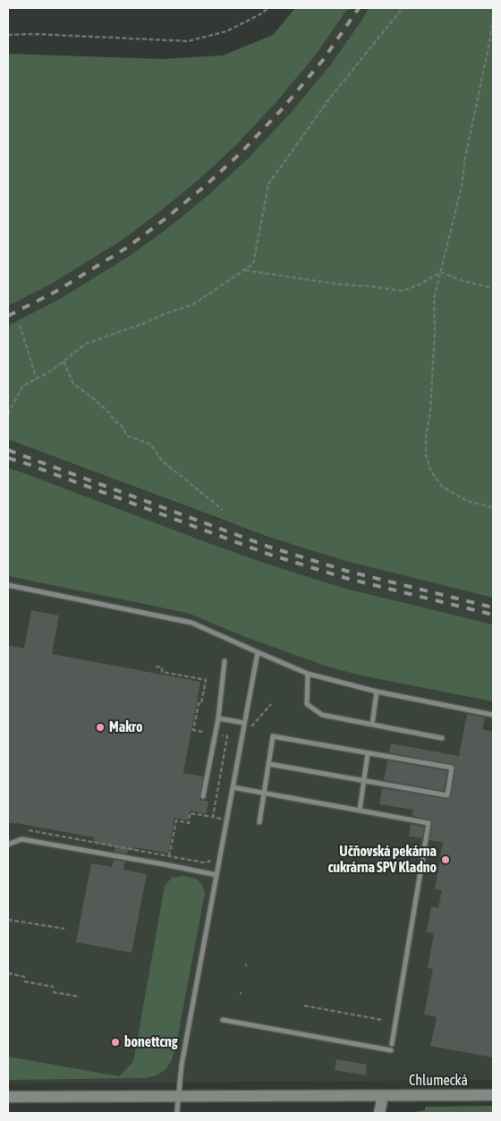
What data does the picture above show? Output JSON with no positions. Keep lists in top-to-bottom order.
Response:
{
  "streets": {
    "street": ["Chlumecká"]
  },
  "places": ["Makro", "Učňovská pekárna cukrárna SPV Kladno", "bonettcng"]
}
